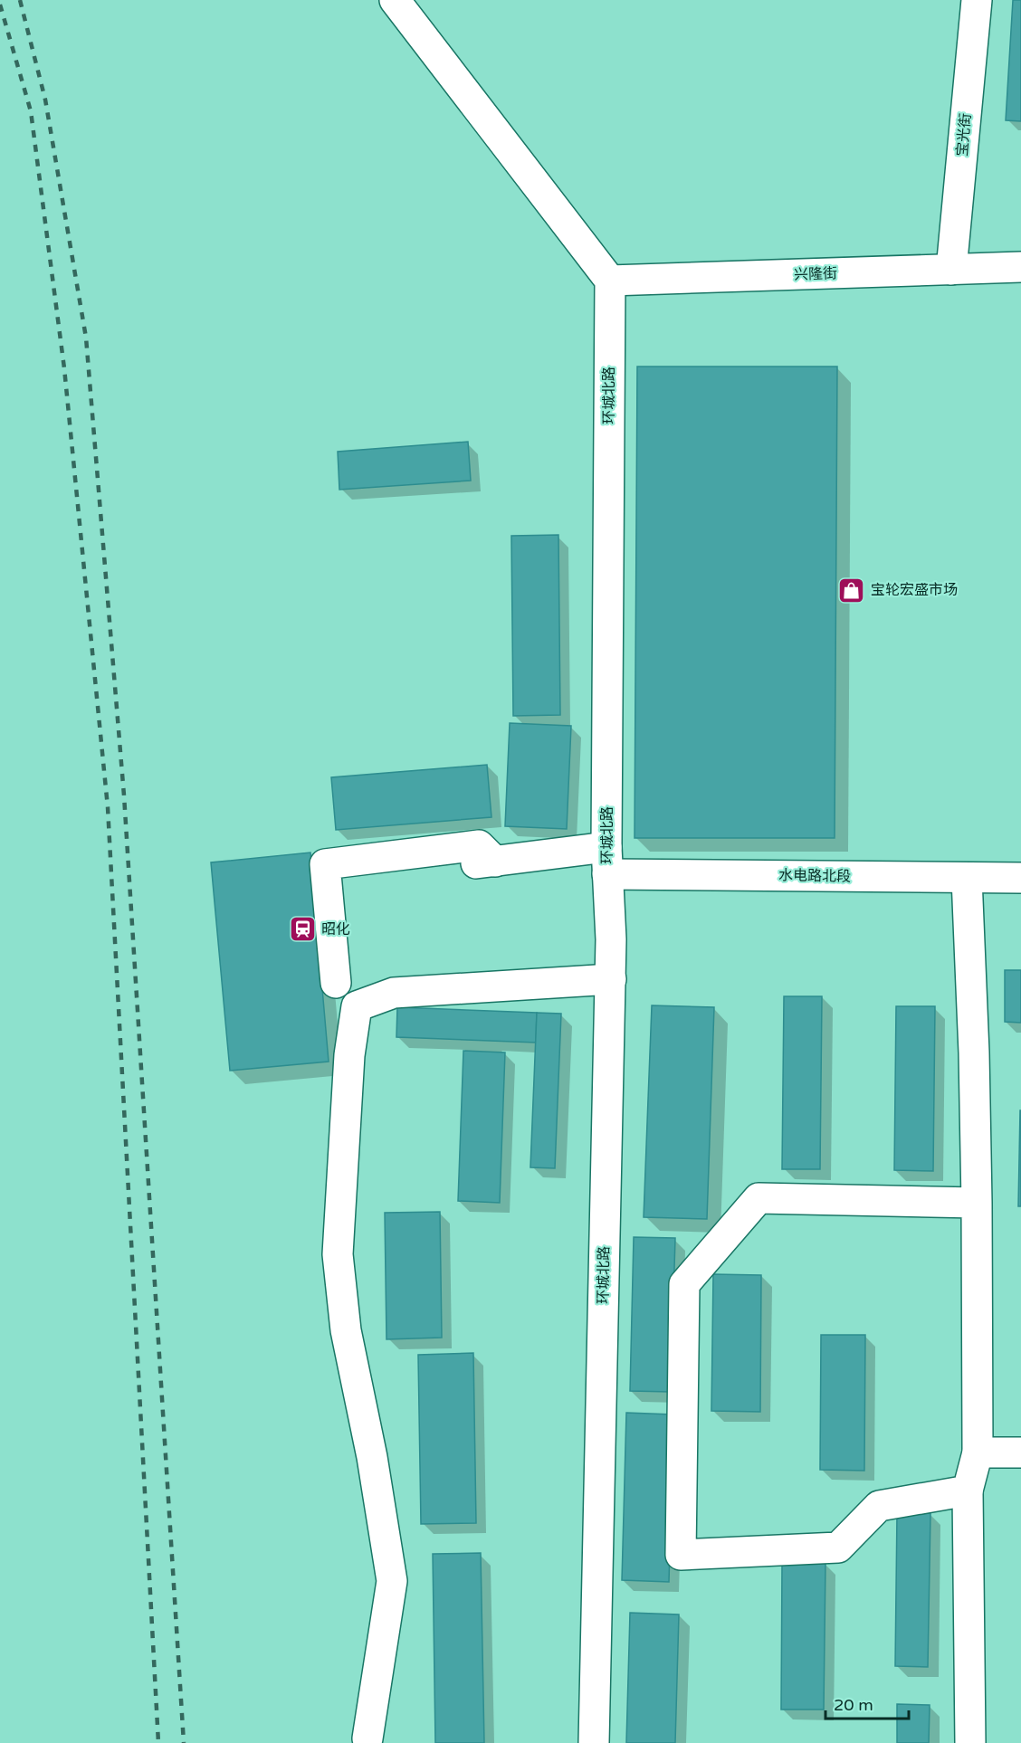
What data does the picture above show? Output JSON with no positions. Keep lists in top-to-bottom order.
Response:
{
  "streets": {
    "street": [
      "宝光街",
      "兴隆街",
      "环城北路",
      "水电路北段"
    ]
  },
  "crossings": [
    ["宝光街", "兴隆街"],
    ["兴隆街", "环城北路"],
    ["环城北路", "水电路北段"]
  ],
  "places": {
    "shop": ["宝轮宏盛市场"],
    "station": ["昭化"]
  },
  "scale_bar": "20 m"
}
